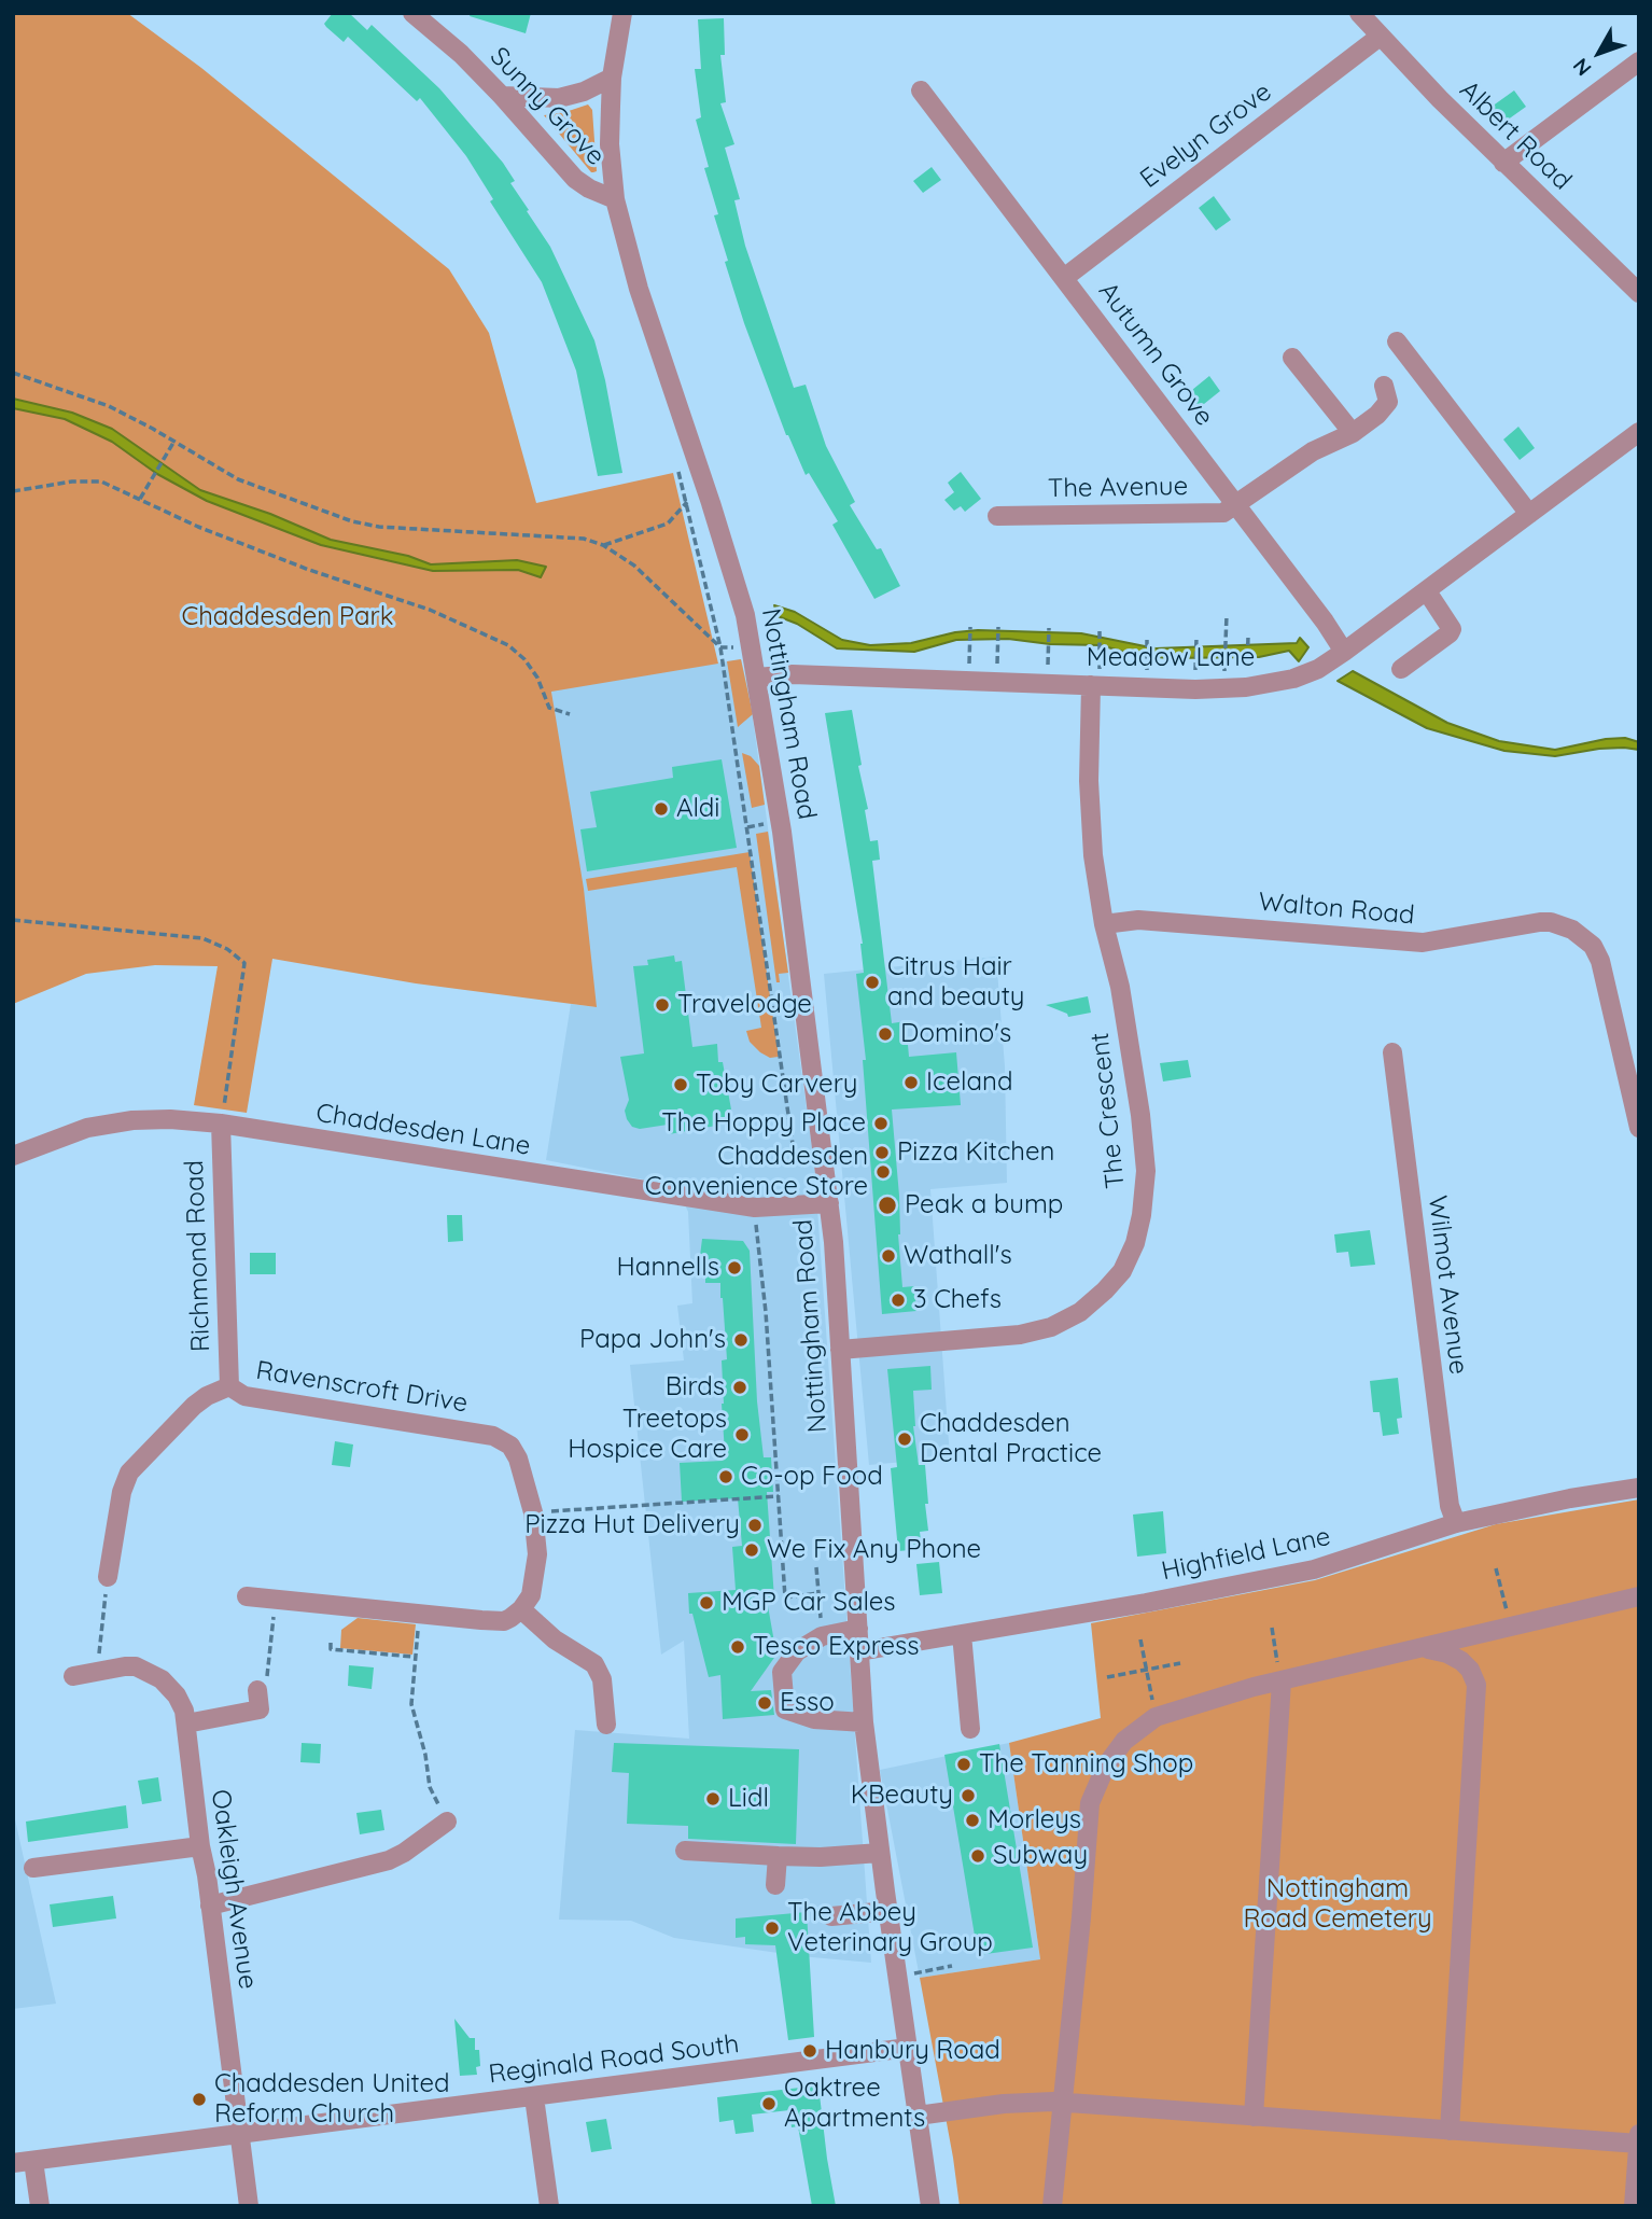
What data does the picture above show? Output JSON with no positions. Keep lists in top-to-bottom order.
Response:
{
  "streets": {
    "street": [
      "Sunny Grove",
      "Evelyn Grove",
      "Albert Road",
      "Autumn Grove",
      "The Avenue",
      "Meadow Lane",
      "Nottingham Road",
      "Walton Road",
      "The Crescent",
      "Chaddesden Lane",
      "Richmond Road",
      "Wilmot Avenue",
      "Ravenscroft Drive",
      "Highfield Lane",
      "Oakleigh Avenue",
      "Reginald Road South"
    ]
  },
  "crossings": [
    ["Sunny Grove", "Nottingham Road"],
    ["Evelyn Grove", "Albert Road"],
    ["Evelyn Grove", "Autumn Grove"],
    ["Autumn Grove", "The Avenue"],
    ["Autumn Grove", "Meadow Lane"],
    ["Meadow Lane", "Nottingham Road"],
    ["Meadow Lane", "The Crescent"],
    ["Nottingham Road", "The Crescent"],
    ["Nottingham Road", "Chaddesden Lane"],
    ["Nottingham Road", "Highfield Lane"],
    ["Nottingham Road", "Reginald Road South"],
    ["Walton Road", "The Crescent"],
    ["Chaddesden Lane", "Richmond Road"],
    ["Richmond Road", "Ravenscroft Drive"],
    ["Wilmot Avenue", "Highfield Lane"],
    ["Oakleigh Avenue", "Reginald Road South"]
  ],
  "parks": ["Chaddesden Park", "Nottingham Road Cemetery"],
  "places": [
    "Aldi",
    "Citrus Hair and beauty",
    "Travelodge",
    "Domino's",
    "Iceland",
    "Toby Carvery",
    "The Hoppy Place",
    "Pizza Kitchen",
    "Chaddesden Convenience Store",
    "Peak a bump",
    "Wathall's",
    "Hannells",
    "3 Chefs",
    "Papa John's",
    "Birds",
    "Treetops Hospice Care",
    "Chaddesden Dental Practice",
    "Co-op Food",
    "Pizza Hut Delivery",
    "We Fix Any Phone",
    "MGP Car Sales",
    "Tesco Express",
    "Esso",
    "The Tanning Shop",
    "KBeauty",
    "Lidl",
    "Morleys",
    "Subway",
    "The Abbey Veterinary Group",
    "Hanbury Road",
    "Chaddesden United Reform Church",
    "Oaktree Apartments"
  ],
  "north": "bottom left"
}
